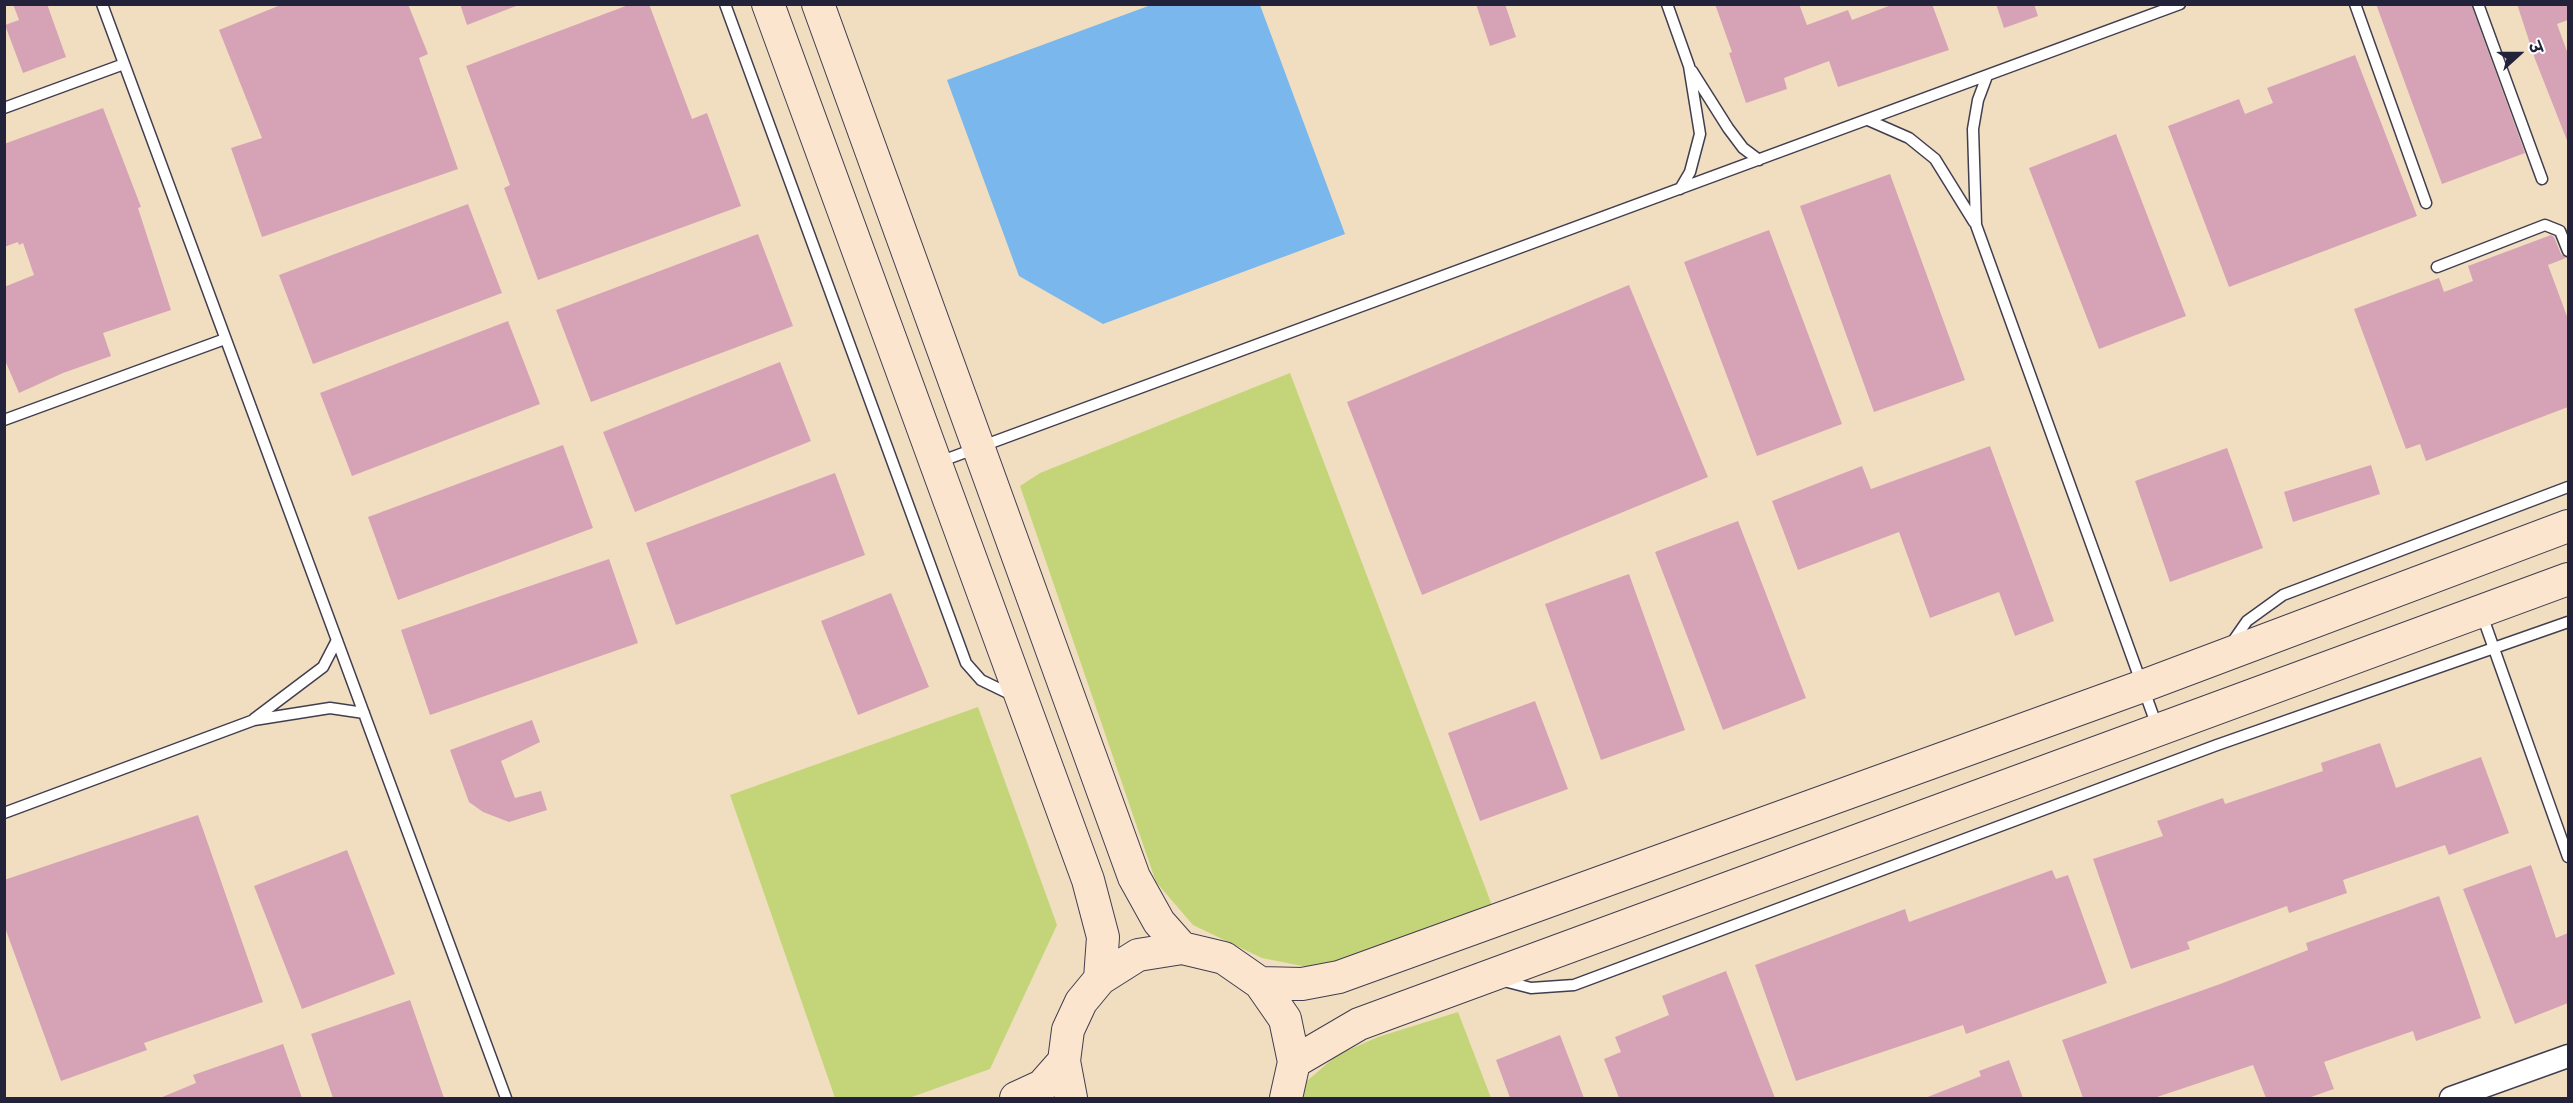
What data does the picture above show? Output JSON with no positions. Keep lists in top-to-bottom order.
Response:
{
  "north": "right"
}
